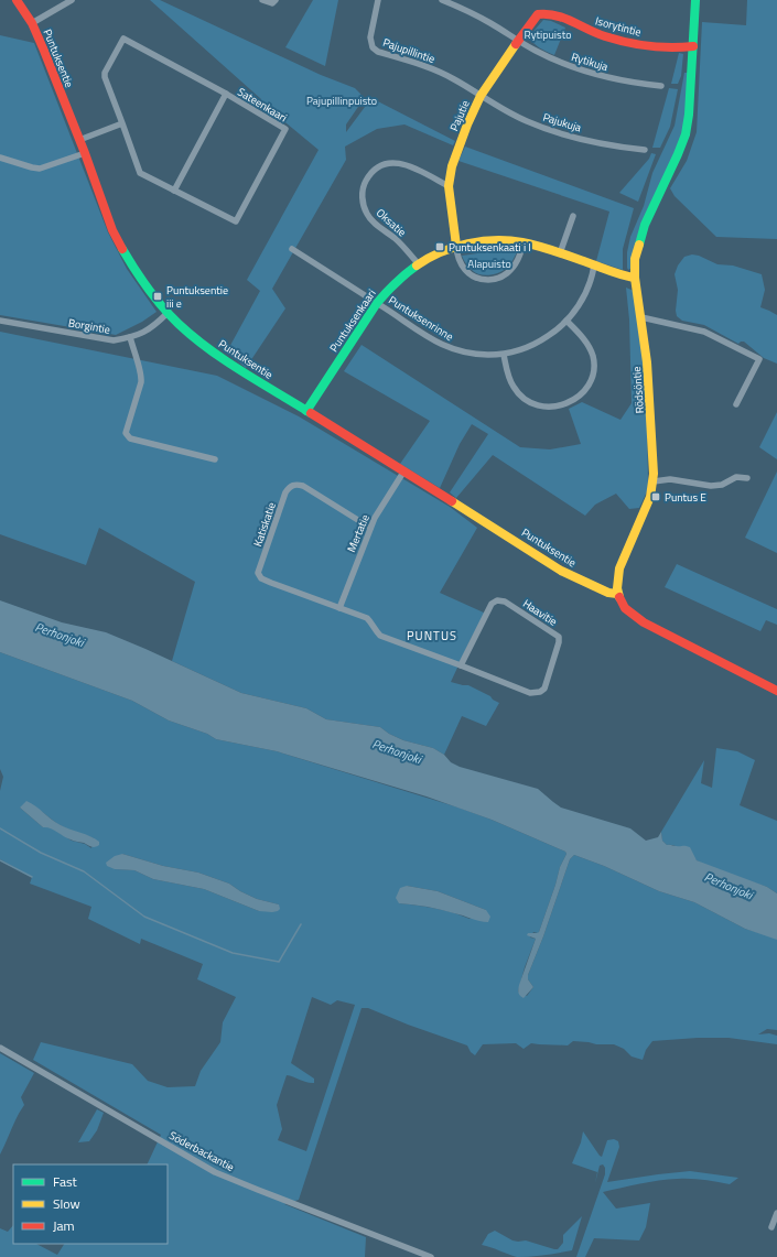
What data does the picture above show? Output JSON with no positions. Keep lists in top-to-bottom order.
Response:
{
  "streets": {
    "street": [
      "Isorytintie",
      "Pajupillintie",
      "Puntuksentie",
      "Rytikuja",
      "Sateenkaari",
      "Pajutie",
      "Pajukuja",
      "Oksatie",
      "Puntuksenrinne",
      "Puntuksenkaari",
      "Borgintie",
      "Rödsöntie",
      "Katiskatie",
      "Mertatie",
      "Haavitie",
      "Söderbackantie"
    ]
  },
  "crossings": [
    ["Isorytintie", "Pajutie"],
    ["Isorytintie", "Rödsöntie"],
    ["Pajupillintie", "Pajutie"],
    ["Pajupillintie", "Pajukuja"],
    ["Puntuksentie", "Puntuksenkaari"],
    ["Puntuksentie", "Borgintie"],
    ["Puntuksentie", "Rödsöntie"],
    ["Puntuksentie", "Mertatie"],
    ["Rytikuja", "Pajutie"],
    ["Pajutie", "Pajukuja"],
    ["Pajutie", "Oksatie"],
    ["Pajutie", "Puntuksenkaari"],
    ["Oksatie", "Puntuksenkaari"],
    ["Puntuksenrinne", "Puntuksenkaari"],
    ["Puntuksenkaari", "Rödsöntie"],
    ["Katiskatie", "Mertatie"],
    ["Katiskatie", "Haavitie"],
    ["Mertatie", "Haavitie"]
  ],
  "districts": ["PUNTUS"],
  "water": ["Perhonjoki"],
  "parks": ["Rytipuisto", "Pajupillinpuisto", "Alapuisto"],
  "places": {
    "transit": ["Puntuksenkaati i I", "Puntuksentie iii e", "Puntus E"]
  },
  "legend": ["Fast", "Slow", "Jam"]
}
